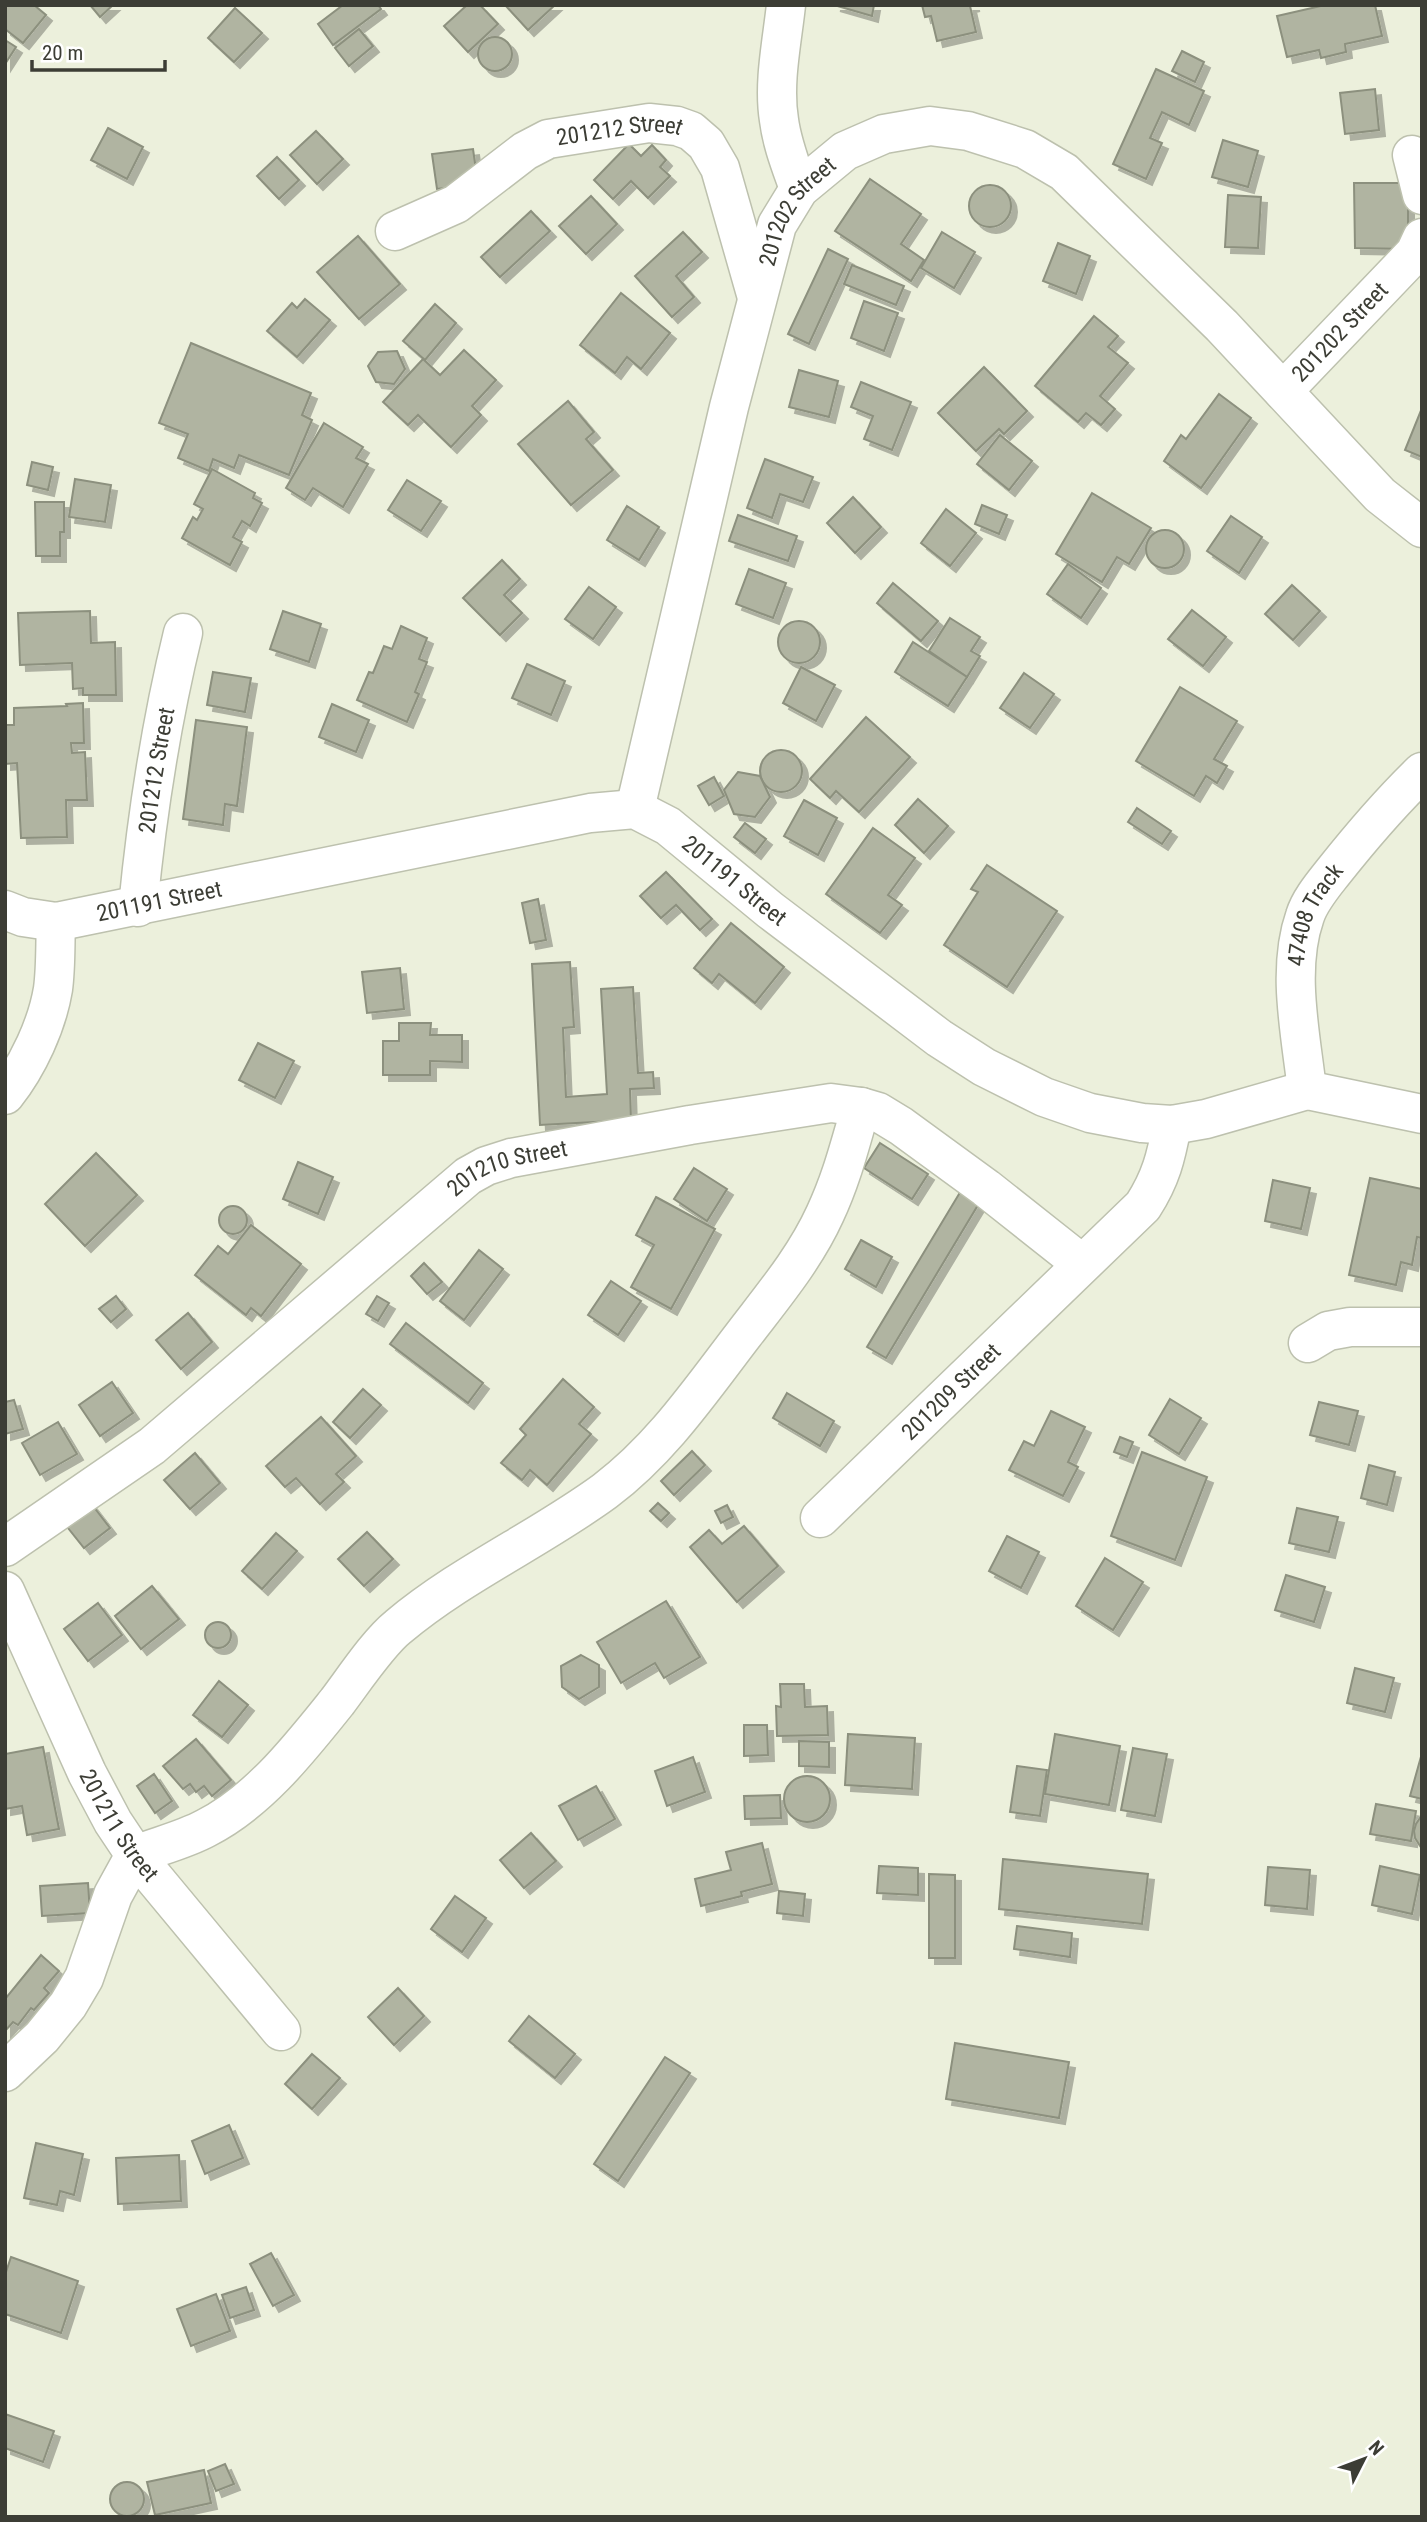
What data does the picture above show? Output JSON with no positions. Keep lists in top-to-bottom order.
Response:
{
  "streets": {
    "street": [
      "201212 Street",
      "201202 Street",
      "201191 Street",
      "47408 Track",
      "201210 Street",
      "201209 Street",
      "201211 Street"
    ]
  },
  "crossings": [
    ["201212 Street", "201202 Street"],
    ["201212 Street", "201191 Street"],
    ["201202 Street", "201191 Street"],
    ["201191 Street", "47408 Track"],
    ["201191 Street", "201209 Street"],
    ["201210 Street", "201209 Street"]
  ],
  "scale_bar": "20 m",
  "north": "top right"
}
